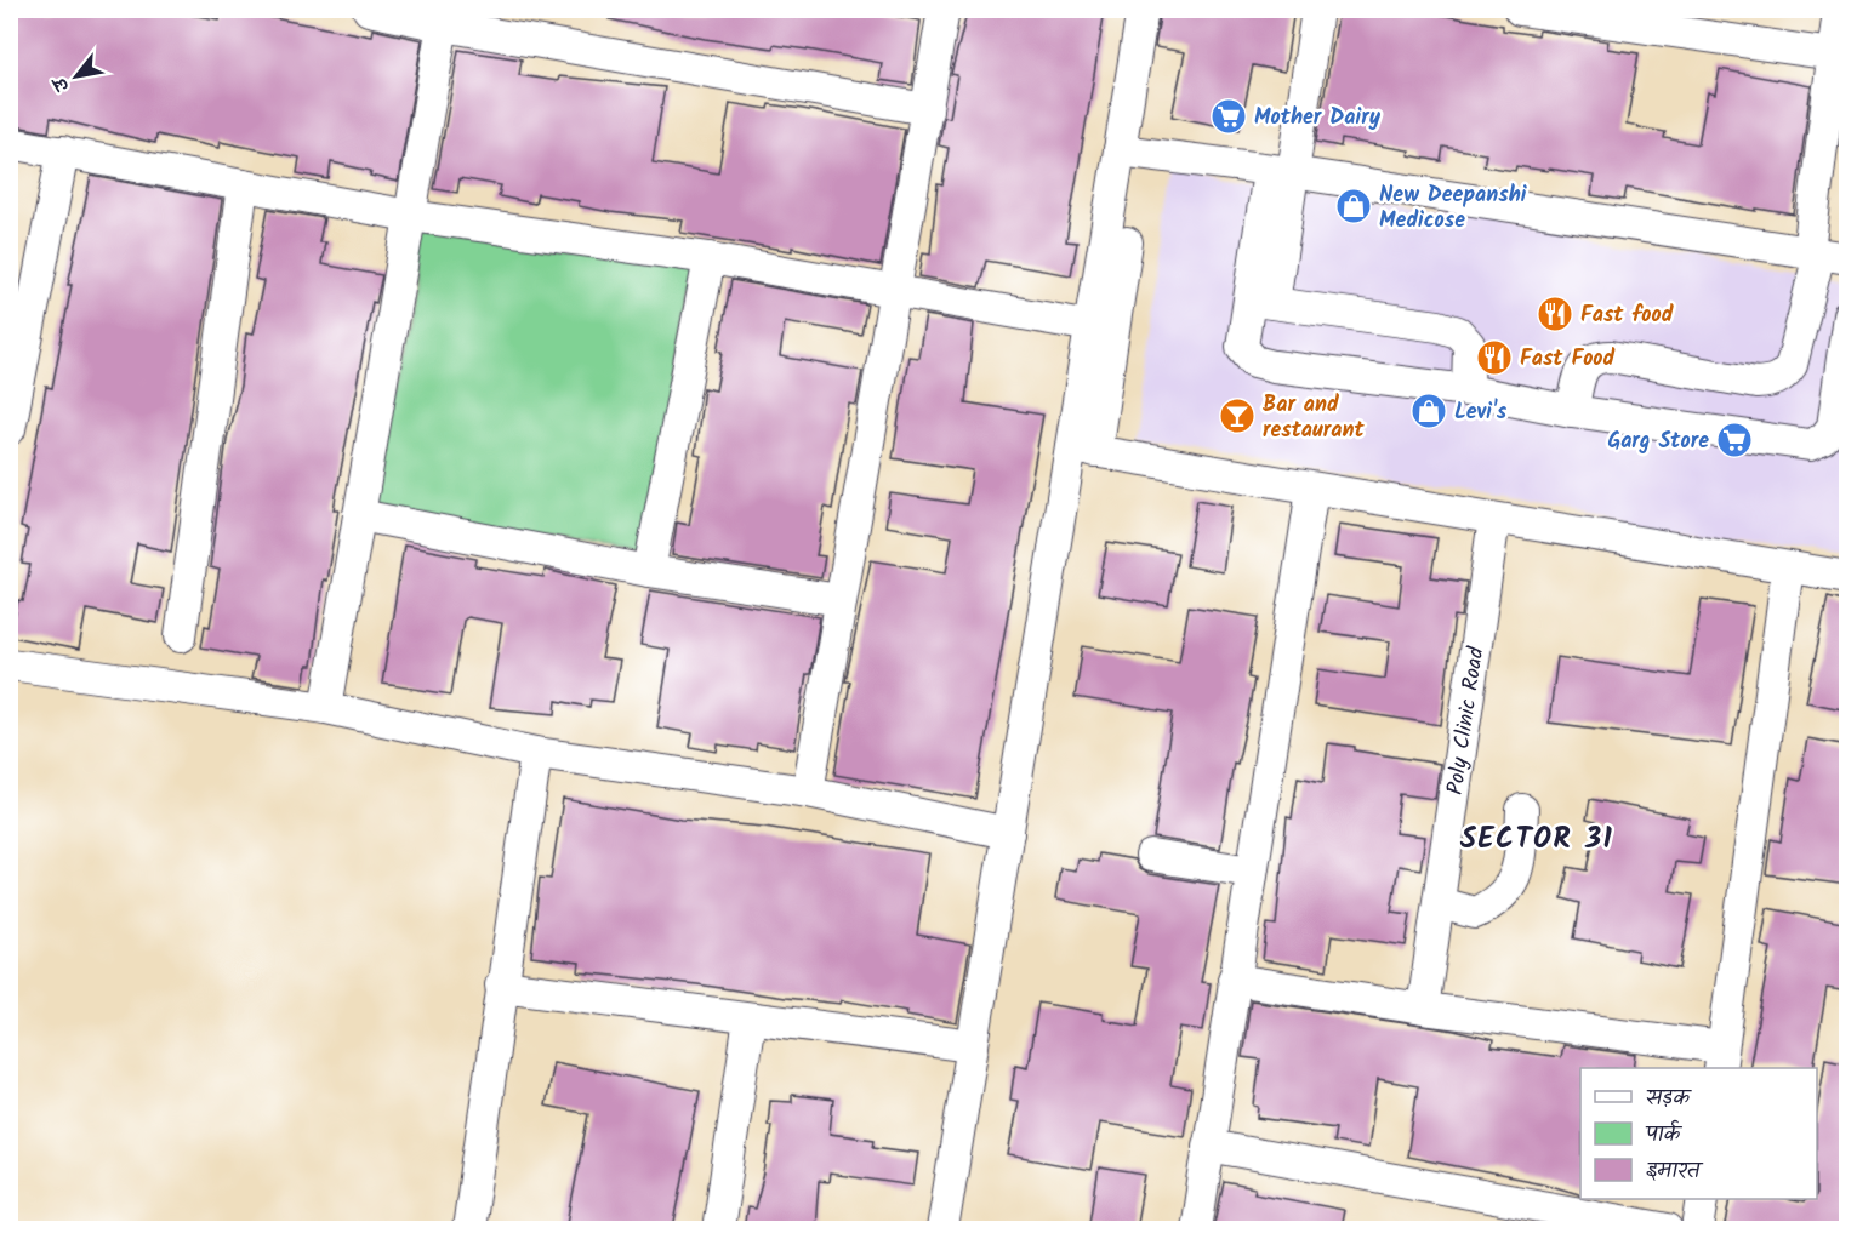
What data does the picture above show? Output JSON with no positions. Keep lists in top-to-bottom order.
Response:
{
  "streets": {
    "street": ["Poly Clinic Road"]
  },
  "districts": ["SECTOR 31"],
  "places": {
    "supermarket": ["Mother Dairy", "Garg Store"],
    "shop": ["New Deepanshi Medicose", "Levi's"],
    "restaurant": ["Fast food", "Fast Food"],
    "bar": ["Bar and restaurant"]
  },
  "legend": ["सड़क", "पार्क", "इमारत"],
  "north": "bottom left"
}
